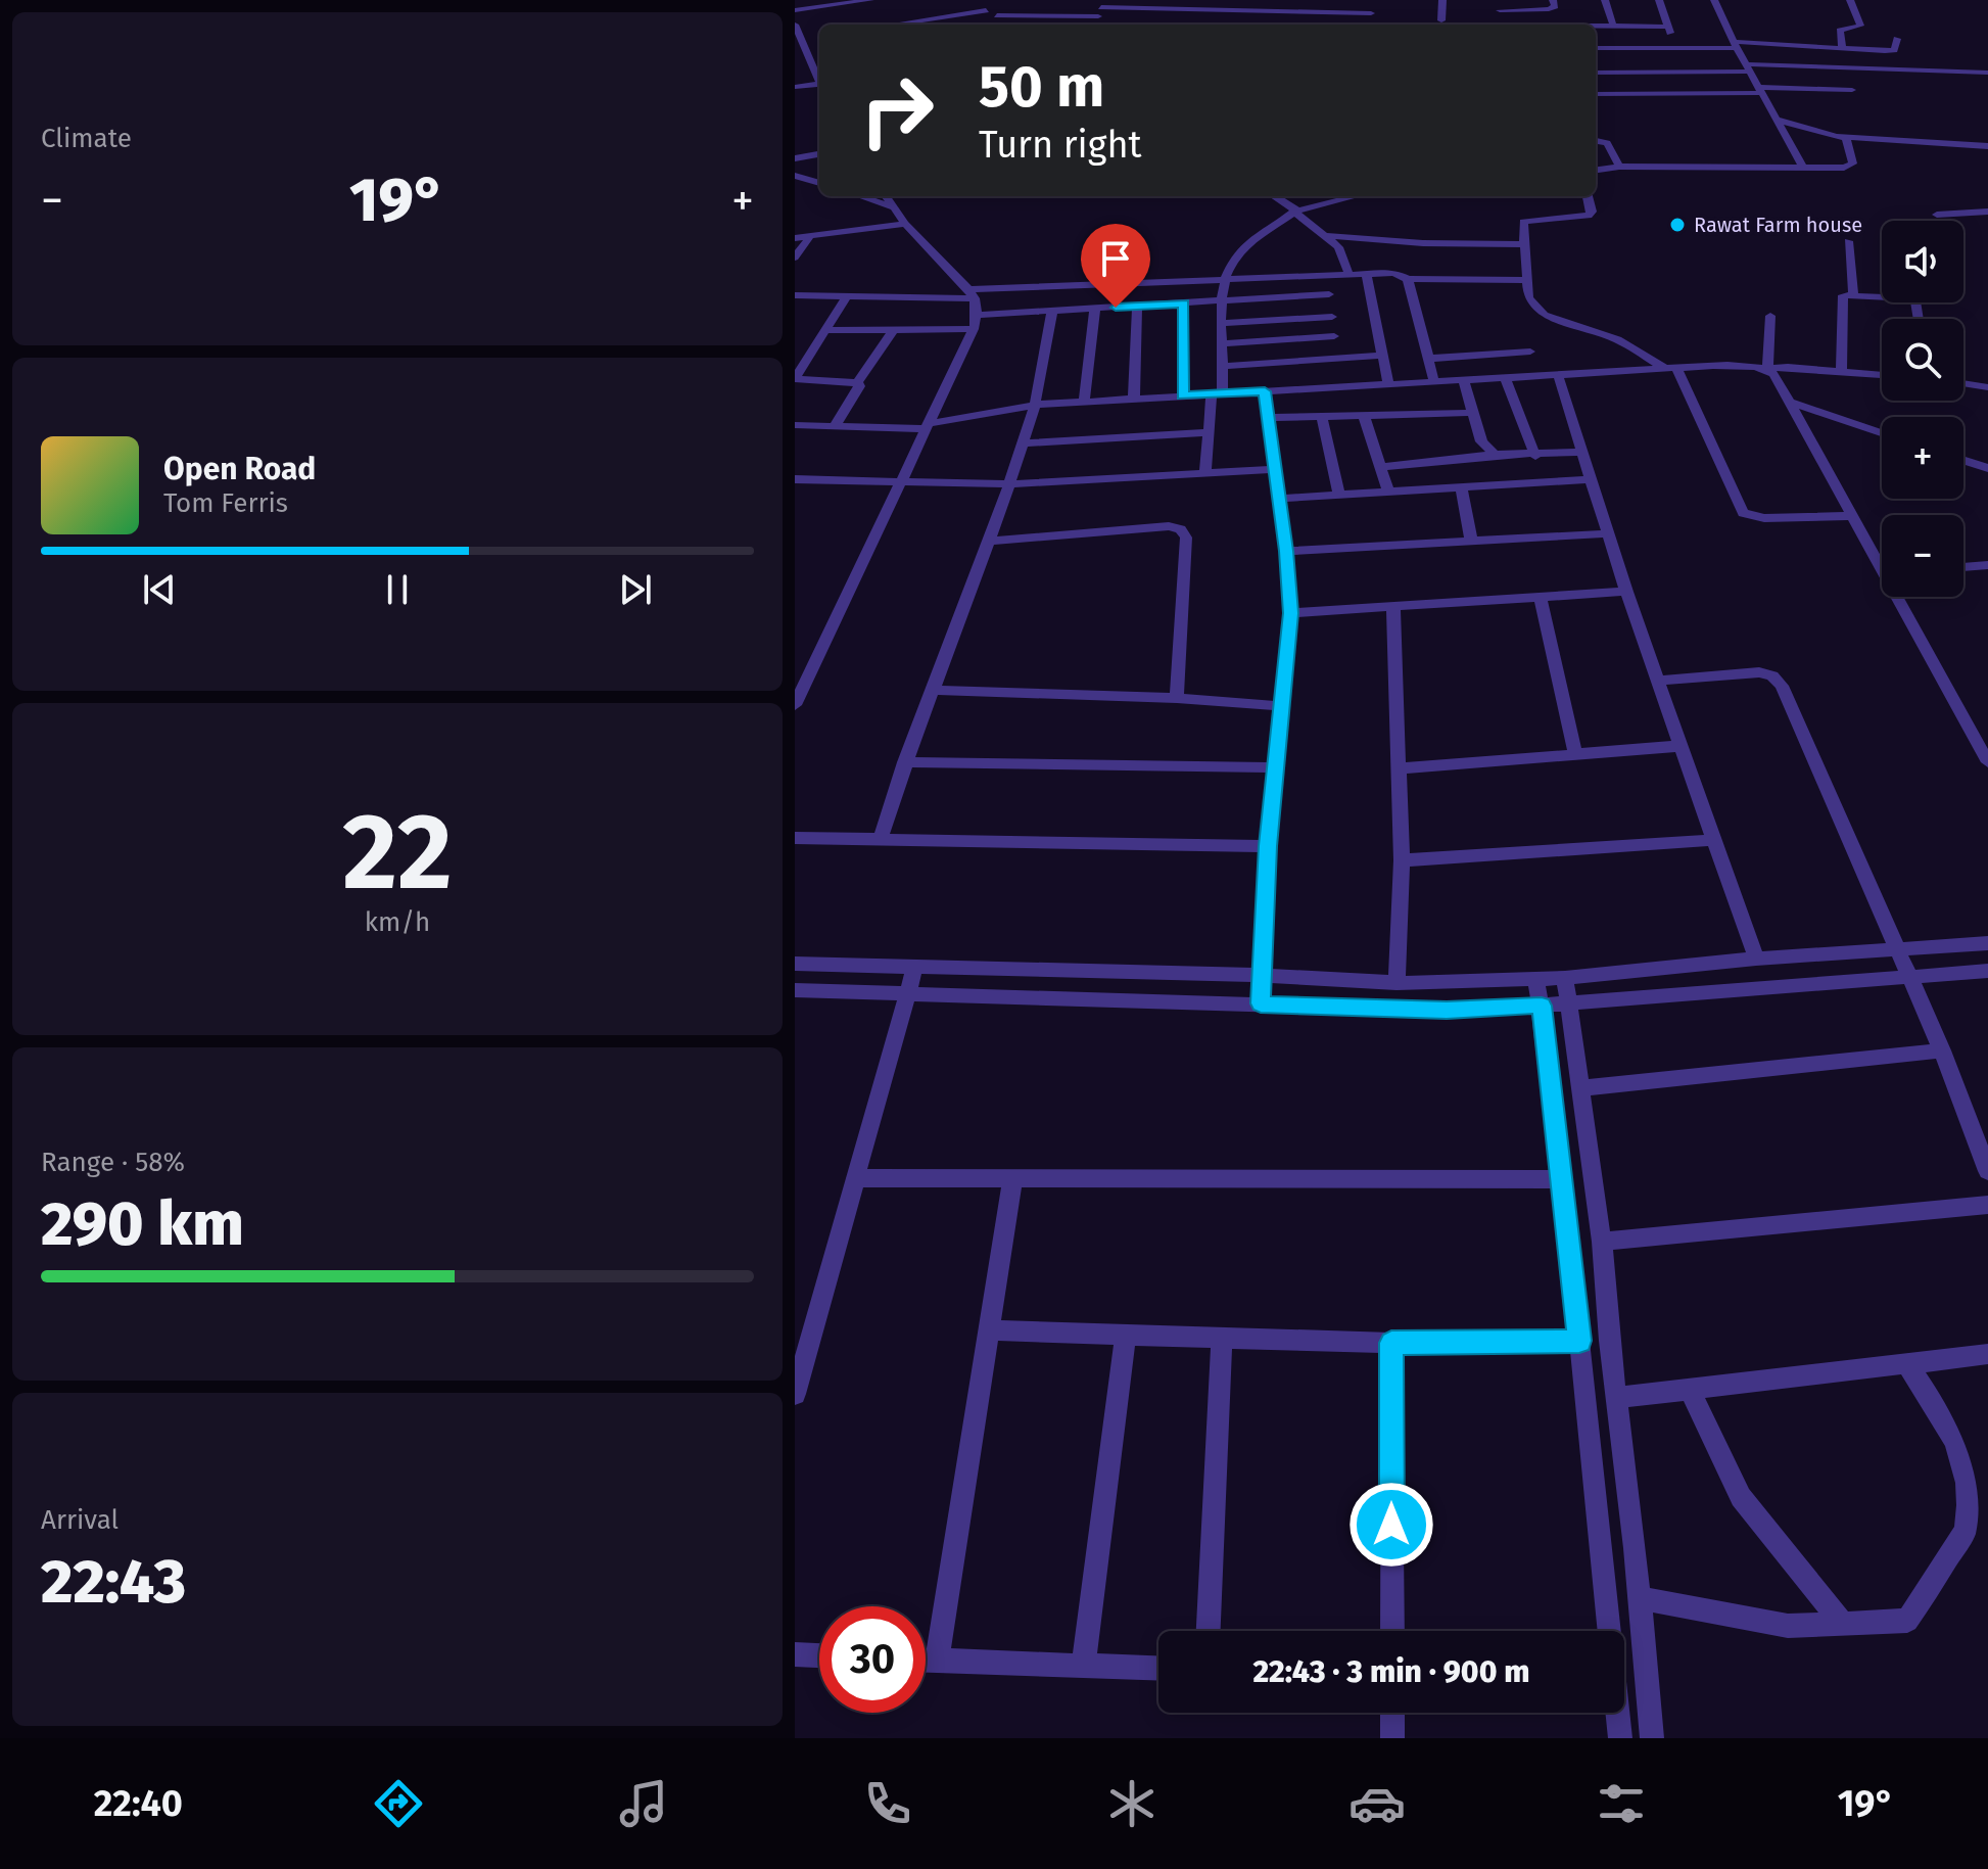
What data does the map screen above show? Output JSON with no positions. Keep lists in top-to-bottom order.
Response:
{
  "places": ["Rawat Farm house"],
  "page": {
    "tile": [
      "Climate",
      ["22", "km/h"],
      ["Range · 58%", "290 km"],
      ["Arrival", "22:43"]
    ],
    "turn": ["50 m", "Turn right"],
    "heat": ["−", "19°", "+"],
    "map_buttons": ["+", "−"],
    "song": ["Open Road", "Tom Ferris"],
    "limit": "30",
    "trip": "22:43 · 3 min · 900 m",
    "tabs": ["22:40", "19°"]
  }
}
